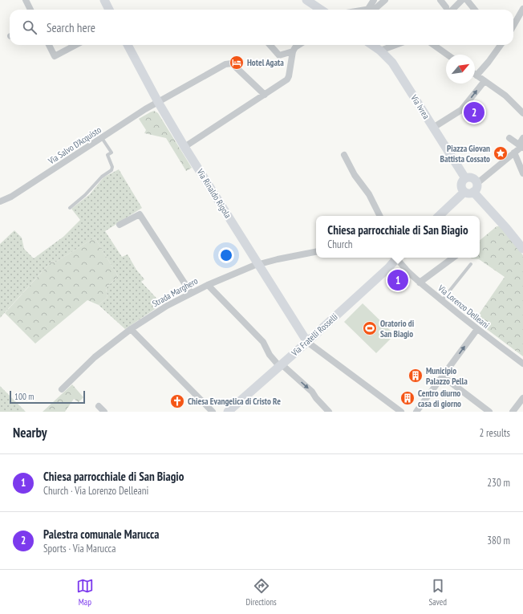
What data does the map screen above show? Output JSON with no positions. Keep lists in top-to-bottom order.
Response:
{
  "streets": {
    "street": [
      "Via Ivrea",
      "Via Salvo D'Acquisto",
      "Via Rinaldo Rigola",
      "Strada Marghero",
      "Via Lorenzo Delleani",
      "Via Fratelli Rosselli"
    ]
  },
  "crossings": [
    ["Via Salvo D'Acquisto", "Via Rinaldo Rigola"],
    ["Via Rinaldo Rigola", "Strada Marghero"],
    ["Via Rinaldo Rigola", "Via Fratelli Rosselli"]
  ],
  "places": {
    "hotel": ["Hotel Agata"],
    "place": ["Piazza Giovan Battista Cossato"],
    "sports": ["Oratorio di San Biagio"],
    "building": ["Municipio Palazzo Pella", "Centro diurno casa di giorno"],
    "church": ["Chiesa Evangelica di Cristo Re"]
  },
  "scale_bar": "100 m",
  "north": "top right",
  "page": {
    "search": "Search here",
    "pins": ["2", "1"],
    "popup": ["Chiesa parrocchiale di San Biagio", "Church"],
    "scale": "100 m",
    "heading": ["Nearby", "2 results"],
    "list": [
      {
        "mark": "1",
        "name": "Chiesa parrocchiale di San Biagio",
        "note": "Church · Via Lorenzo Delleani",
        "value": "230 m"
      },
      {
        "mark": "2",
        "name": "Palestra comunale Marucca",
        "note": "Sports · Via Marucca",
        "value": "380 m"
      }
    ],
    "nav": ["Map", "Directions", "Saved"]
  }
}
